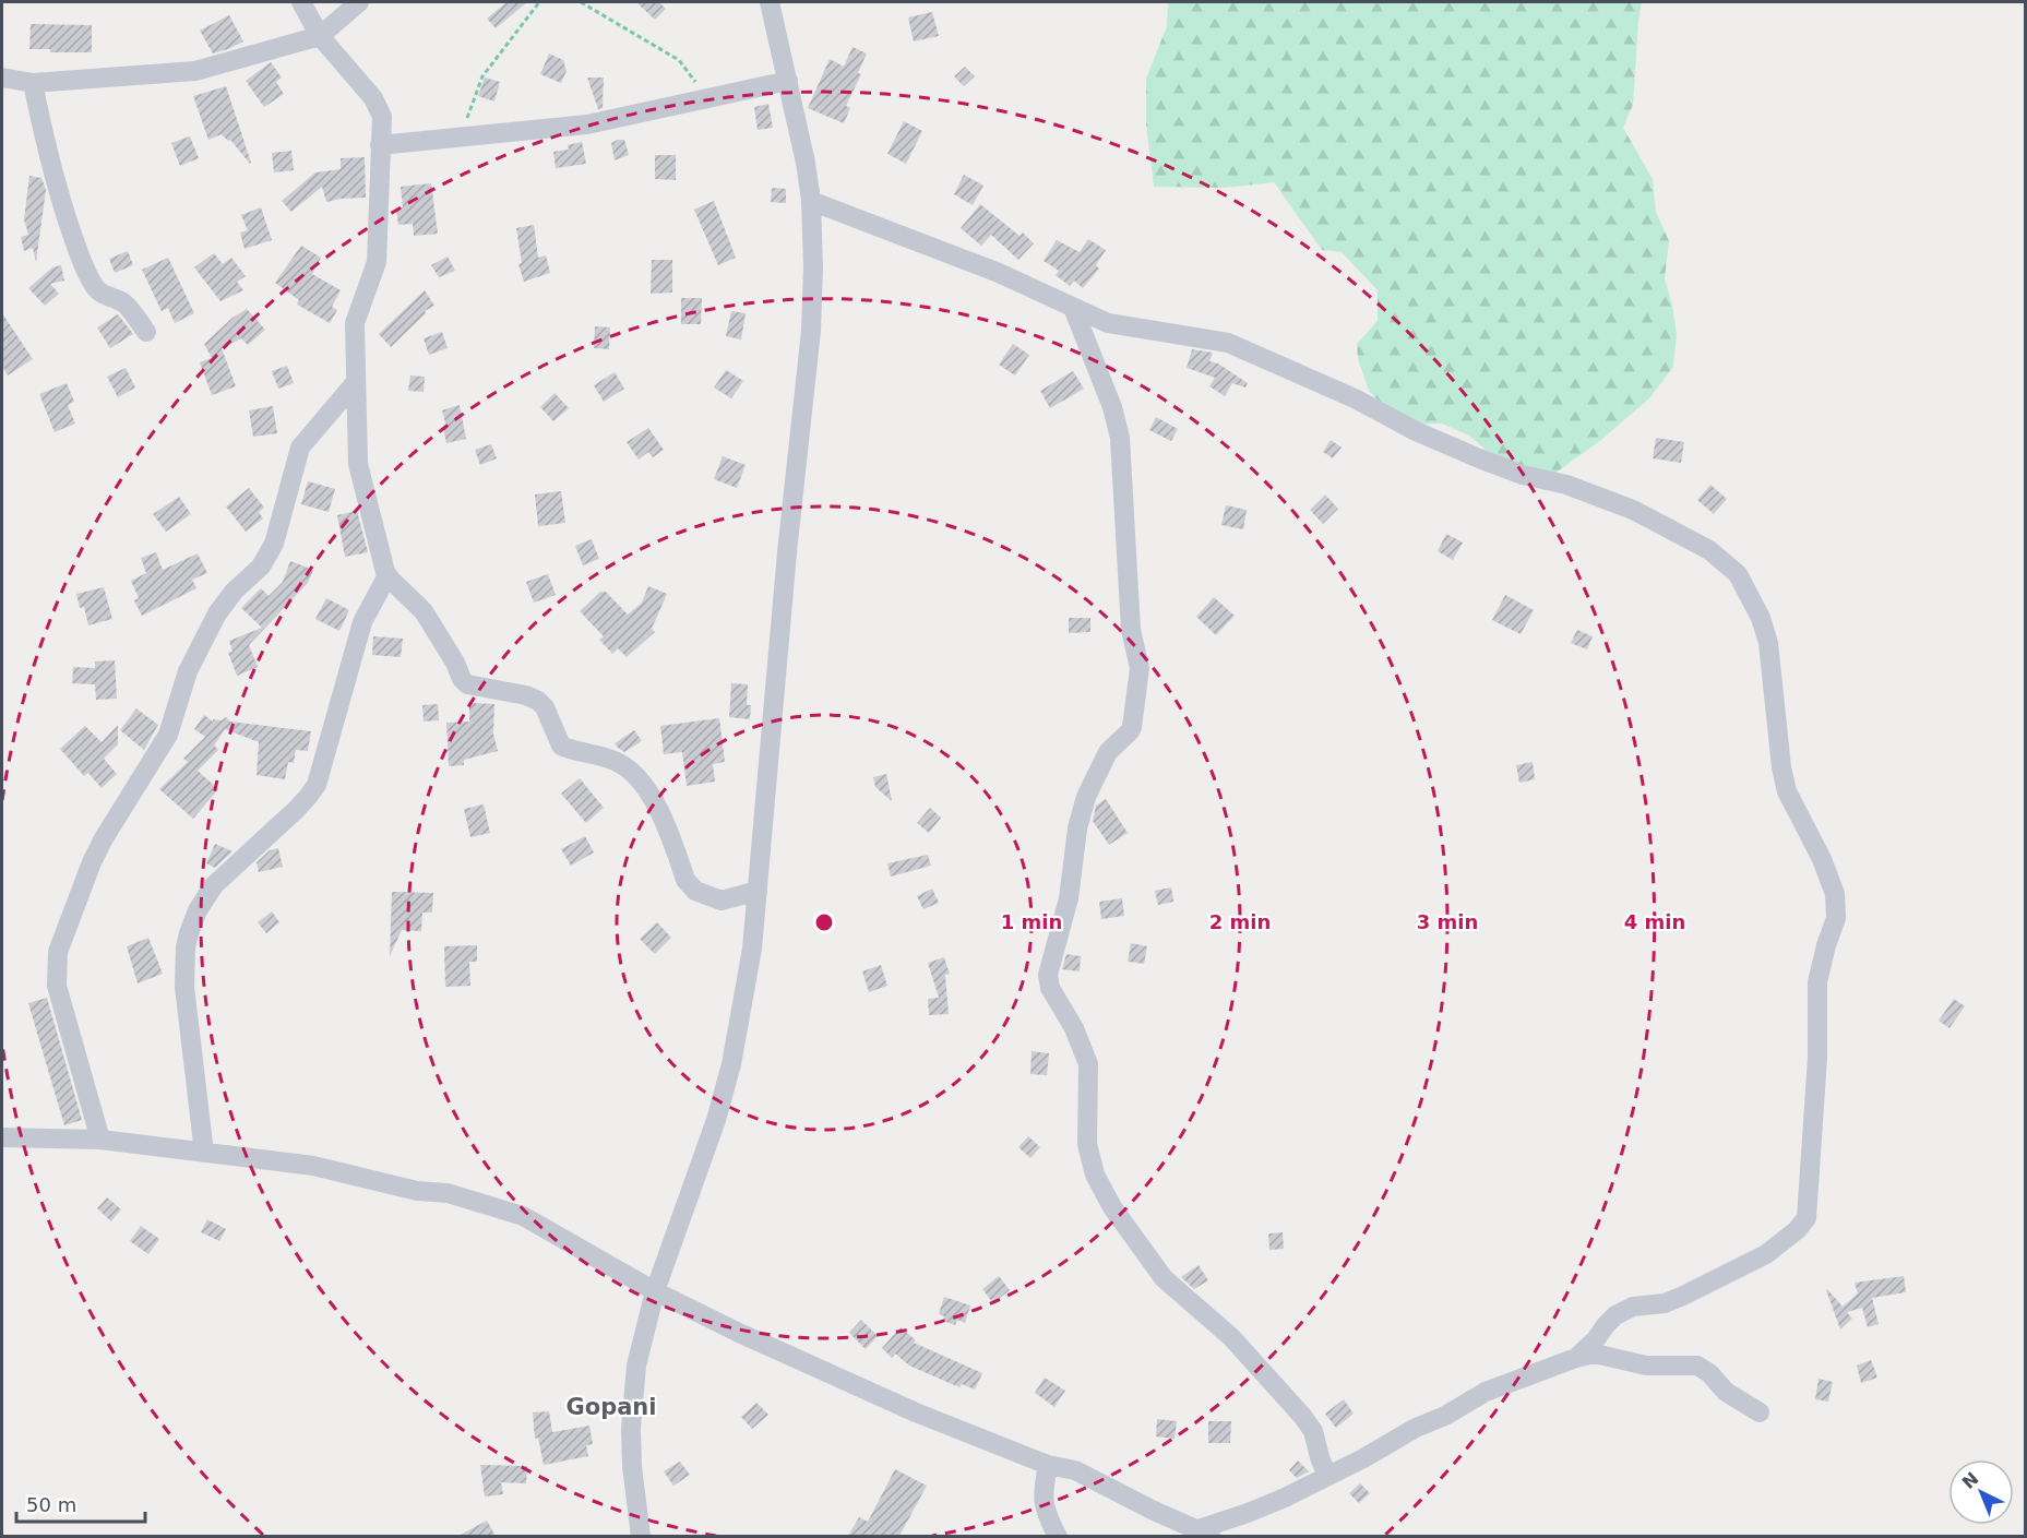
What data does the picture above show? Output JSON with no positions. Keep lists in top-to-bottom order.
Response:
{
  "districts": ["Gopani"],
  "scale_bar": "50 m",
  "north": "top left",
  "rings": [
    "1 min",
    "2 min",
    "3 min",
    "4 min"
  ]
}
